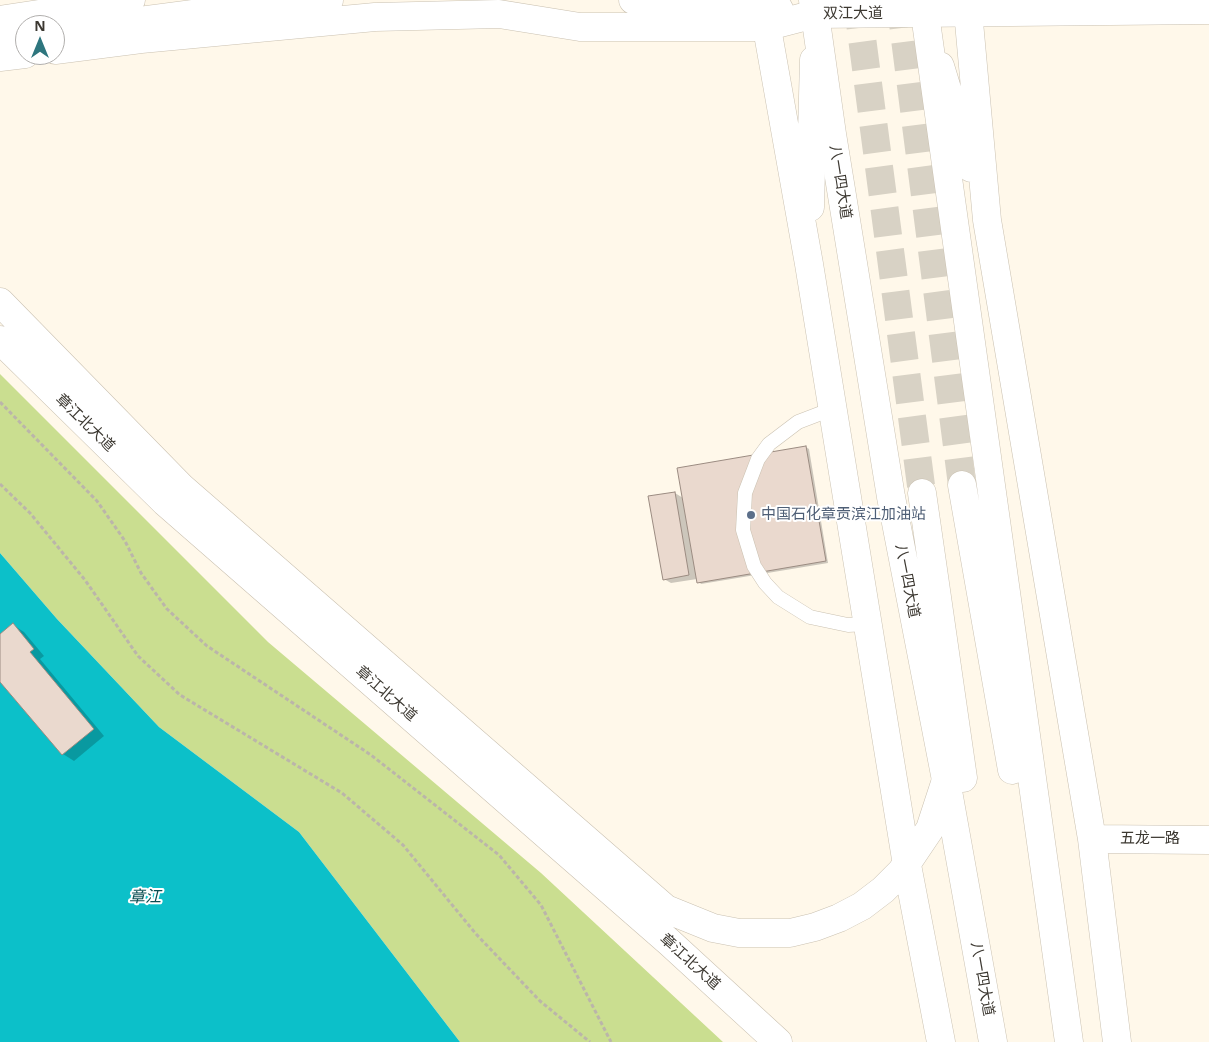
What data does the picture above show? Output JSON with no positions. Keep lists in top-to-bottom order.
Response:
{
  "streets": {
    "main road": [
      "双江大道",
      "八一四大道",
      "章江北大道",
      "五龙一路"
    ]
  },
  "crossings": [
    ["双江大道", "八一四大道"],
    ["八一四大道", "章江北大道"]
  ],
  "water": ["章江"],
  "places": ["中国石化章贡滨江加油站"],
  "north": "top"
}
